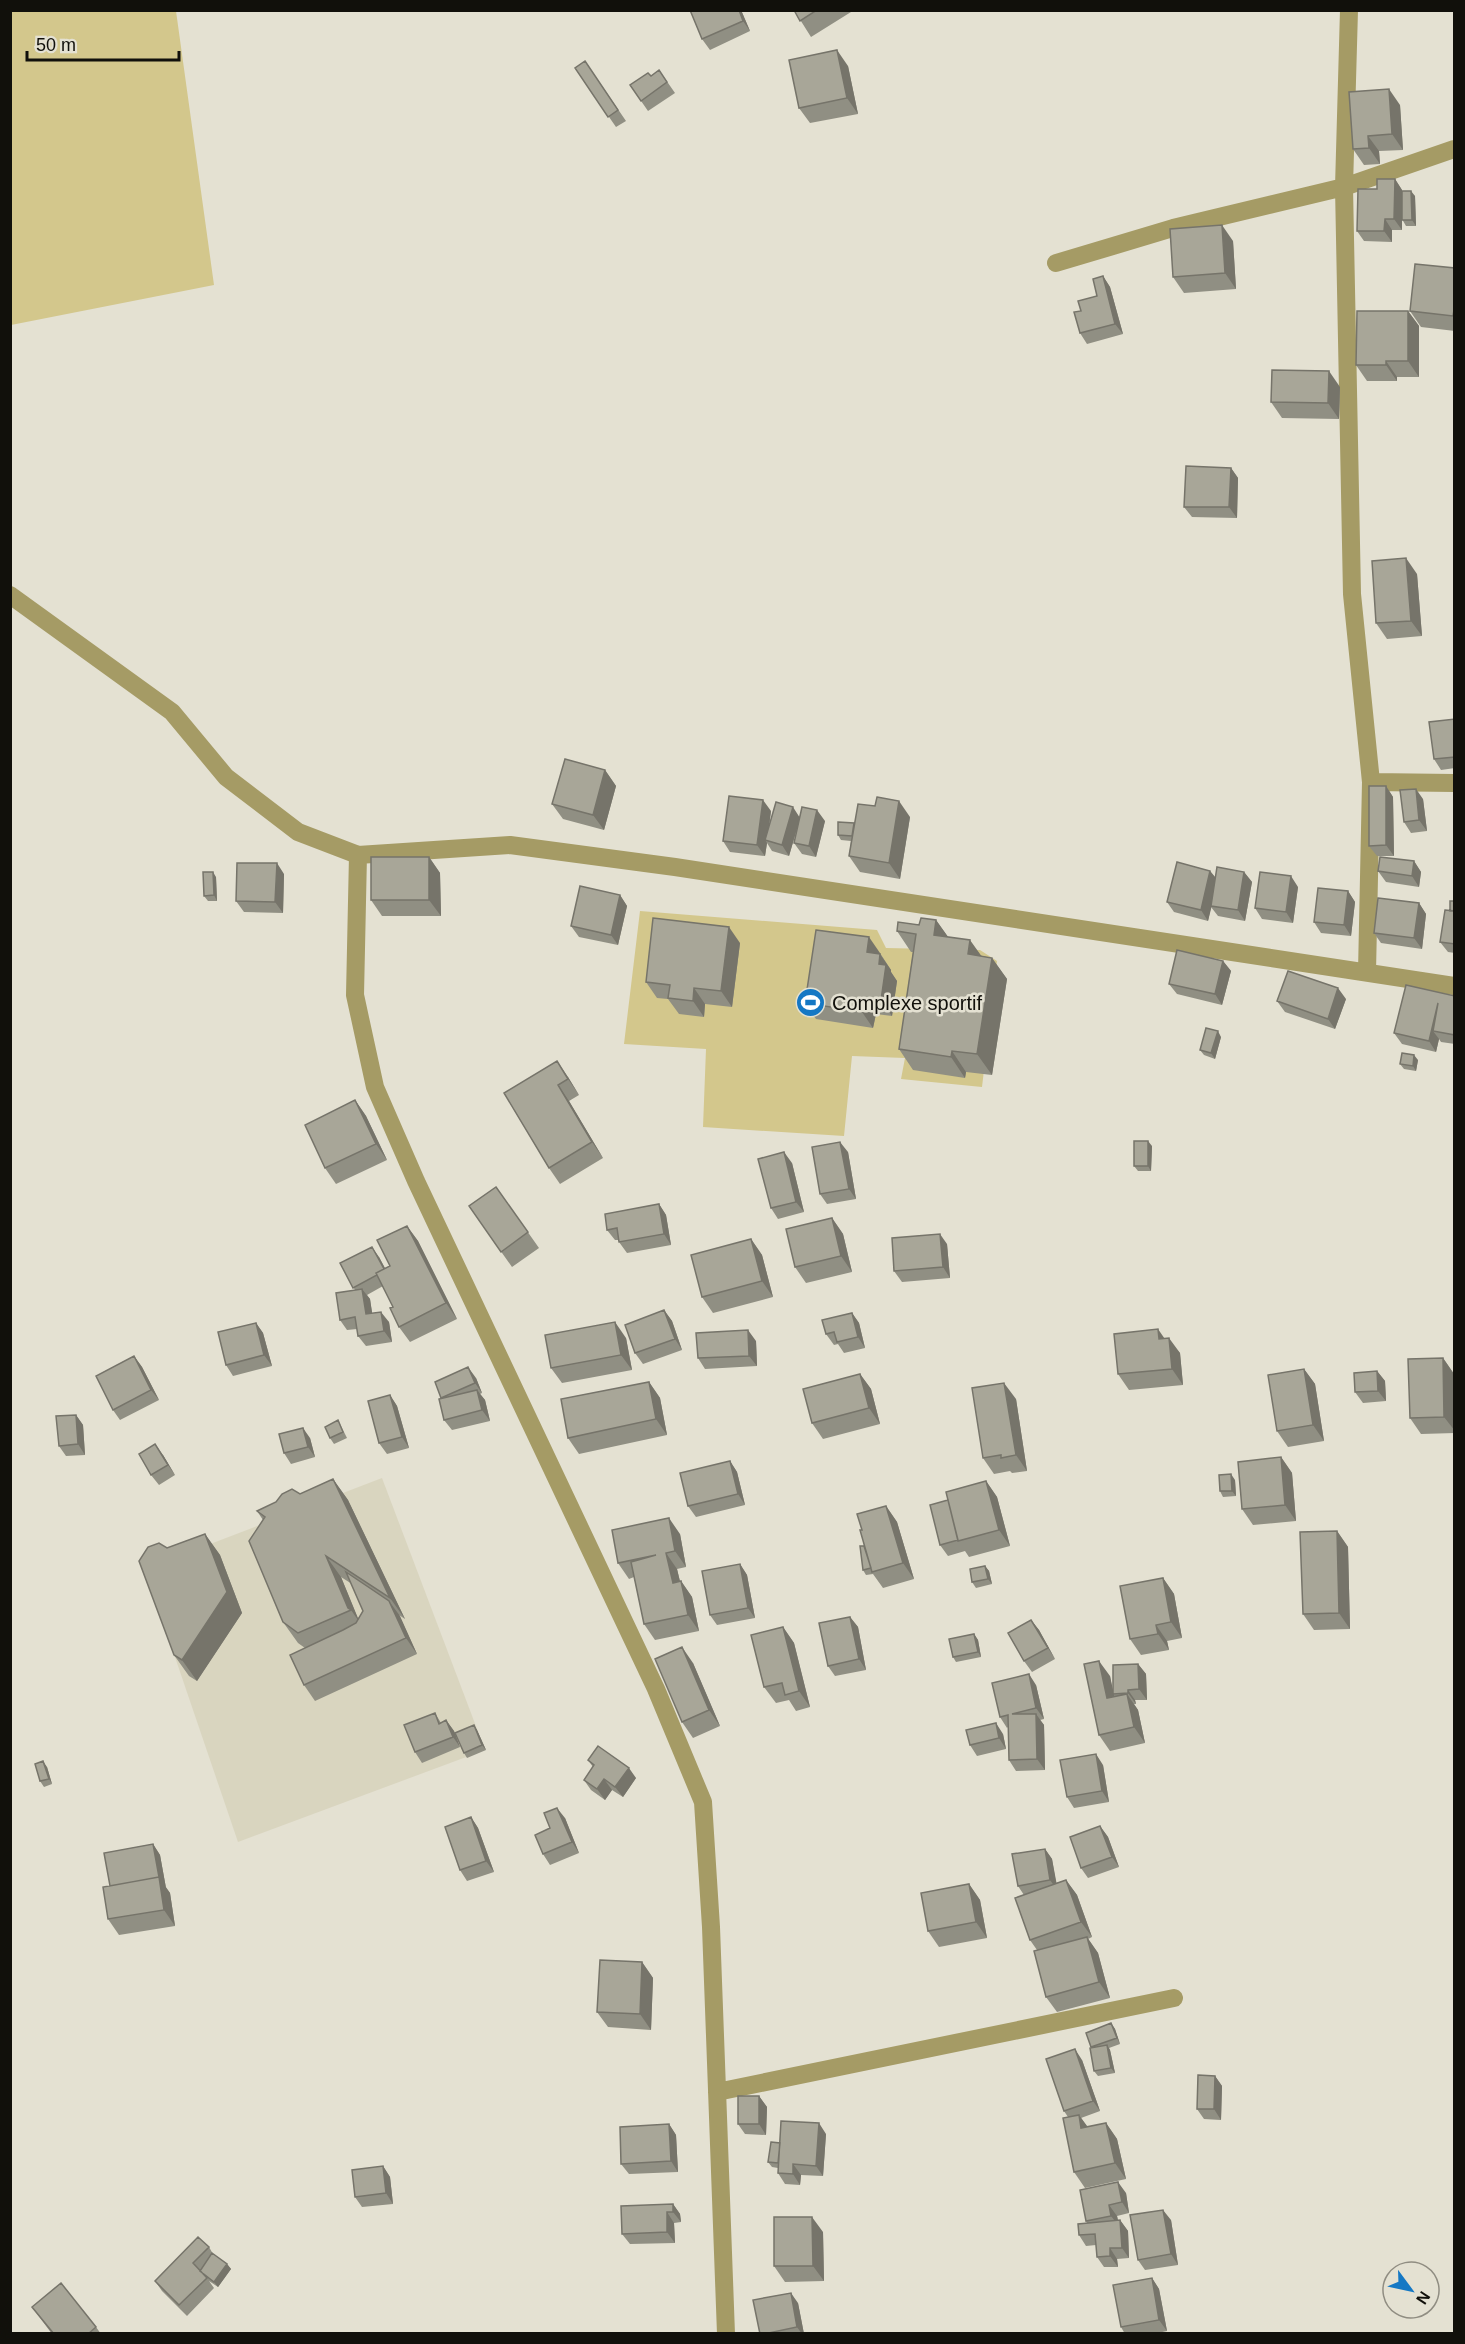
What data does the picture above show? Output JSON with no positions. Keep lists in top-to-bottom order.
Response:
{
  "places": {
    "sports": ["Complexe sportif"]
  },
  "scale_bar": "50 m",
  "north": "bottom right"
}
